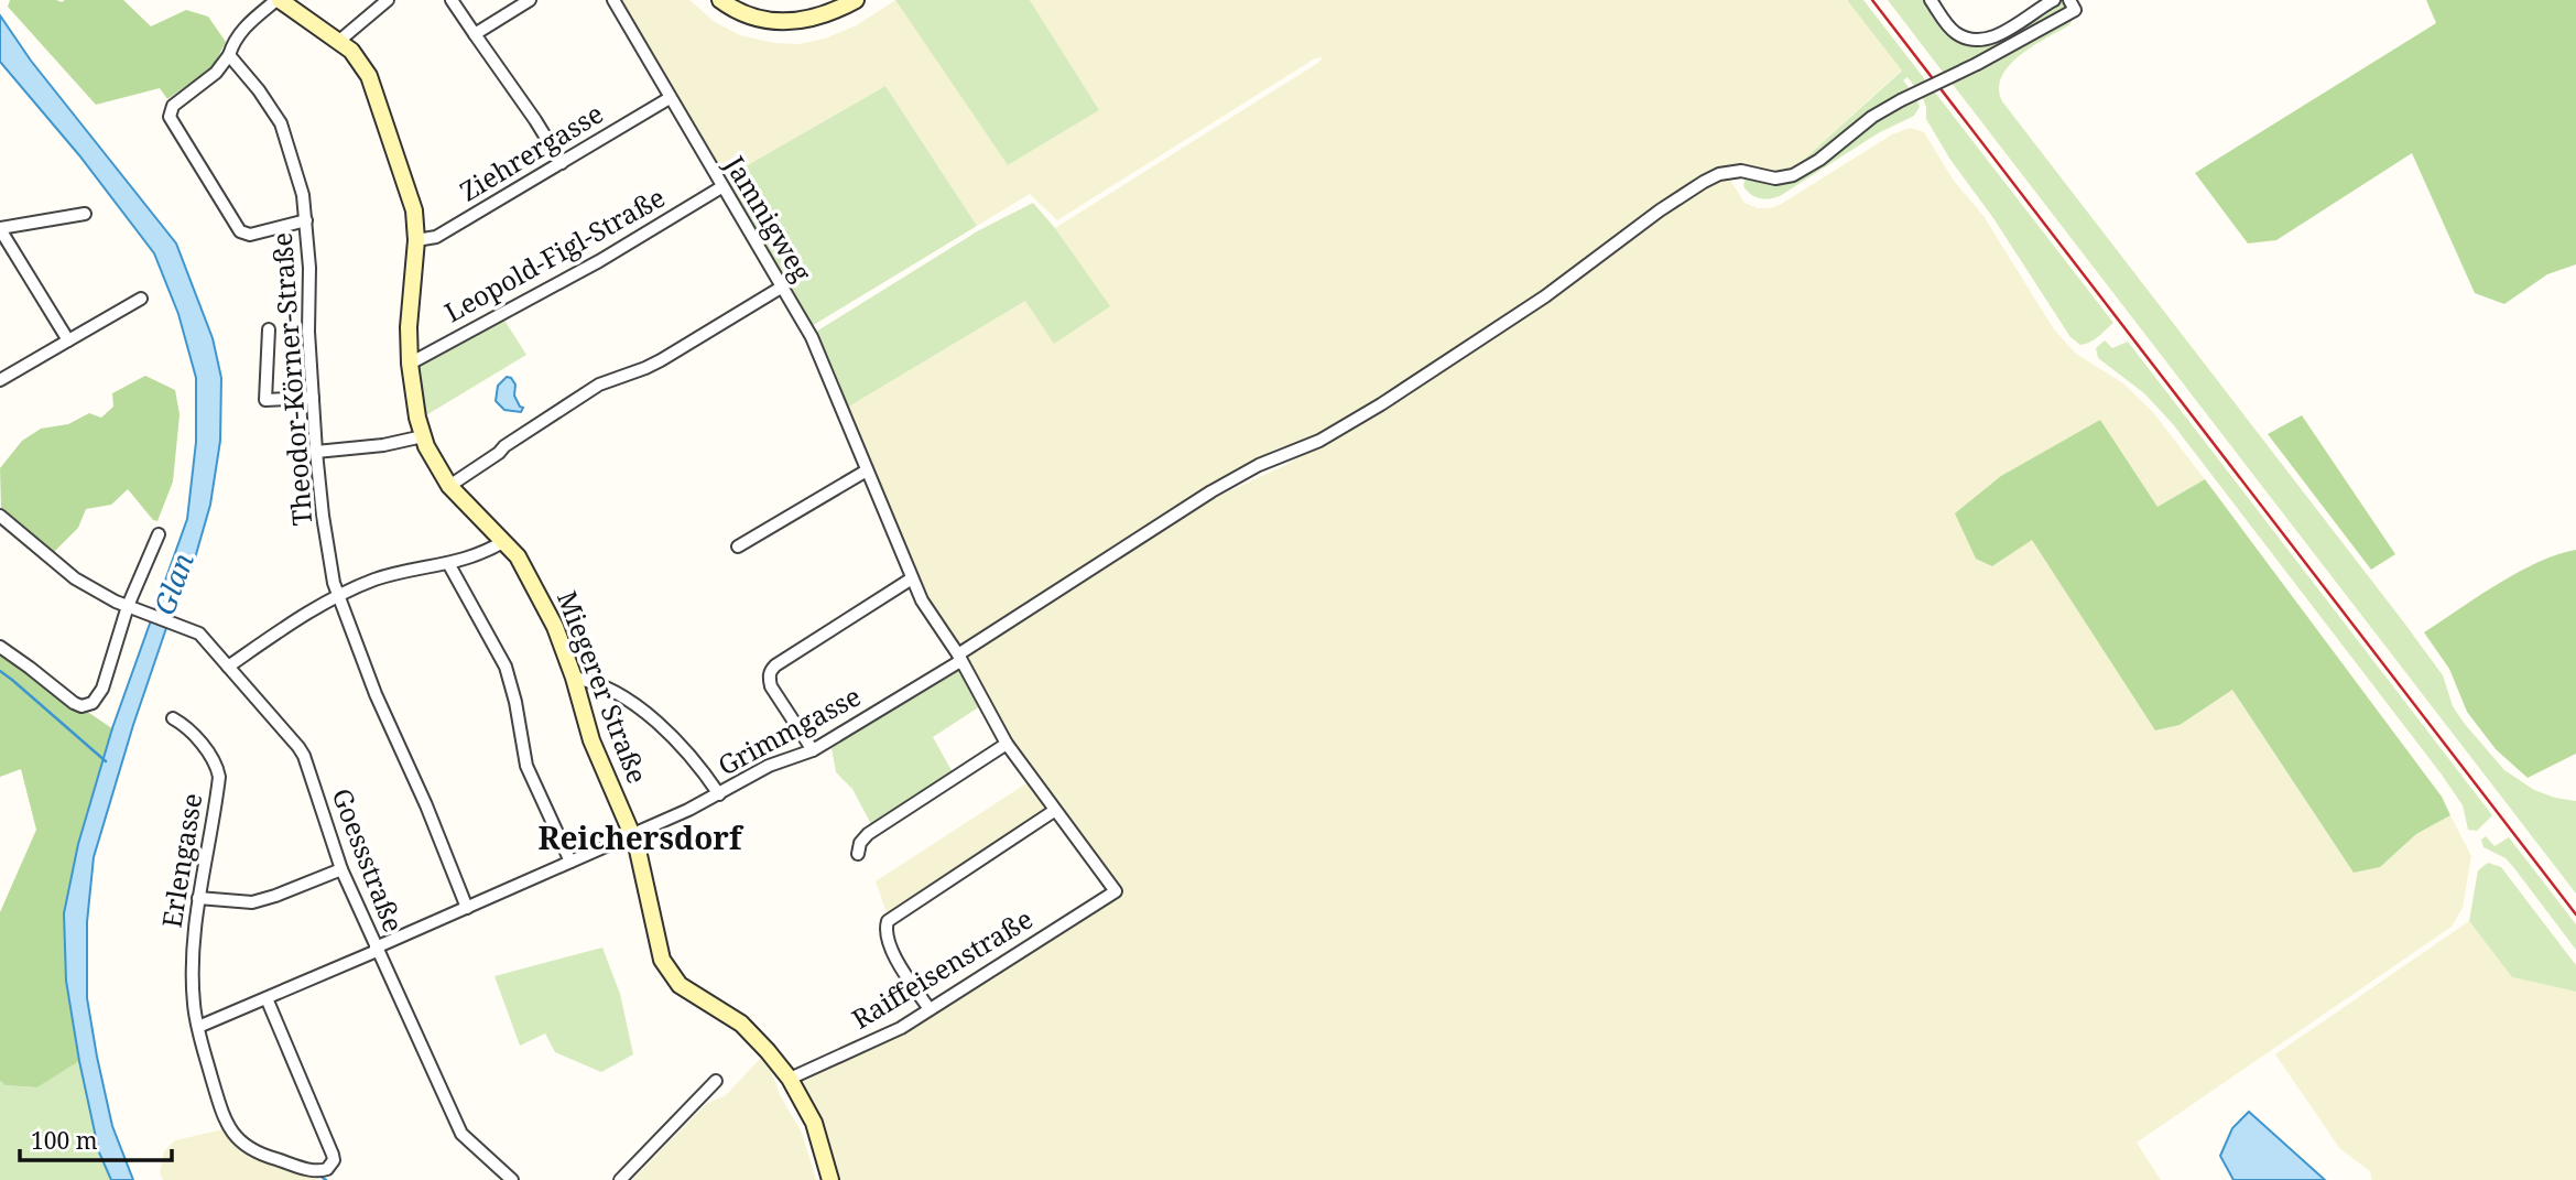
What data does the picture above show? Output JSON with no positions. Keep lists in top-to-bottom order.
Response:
{
  "streets": {
    "main road": ["Miegerer Straße"],
    "street": [
      "Ziehrergasse",
      "Jamnigweg",
      "Leopold-Figl-Straße",
      "Theodor-Körner-Straße",
      "Grimmgasse",
      "Erlengasse",
      "Goessstraße",
      "Raiffeisenstraße"
    ]
  },
  "crossings": [
    ["Ziehrergasse", "Jamnigweg"],
    ["Ziehrergasse", "Miegerer Straße"],
    ["Jamnigweg", "Leopold-Figl-Straße"],
    ["Jamnigweg", "Grimmgasse"],
    ["Jamnigweg", "Raiffeisenstraße"],
    ["Leopold-Figl-Straße", "Miegerer Straße"],
    ["Theodor-Körner-Straße", "Grimmgasse"],
    ["Miegerer Straße", "Grimmgasse"],
    ["Miegerer Straße", "Raiffeisenstraße"],
    ["Grimmgasse", "Erlengasse"],
    ["Grimmgasse", "Goessstraße"]
  ],
  "districts": ["Reichersdorf"],
  "water": ["Glan"],
  "scale_bar": "100 m"
}
